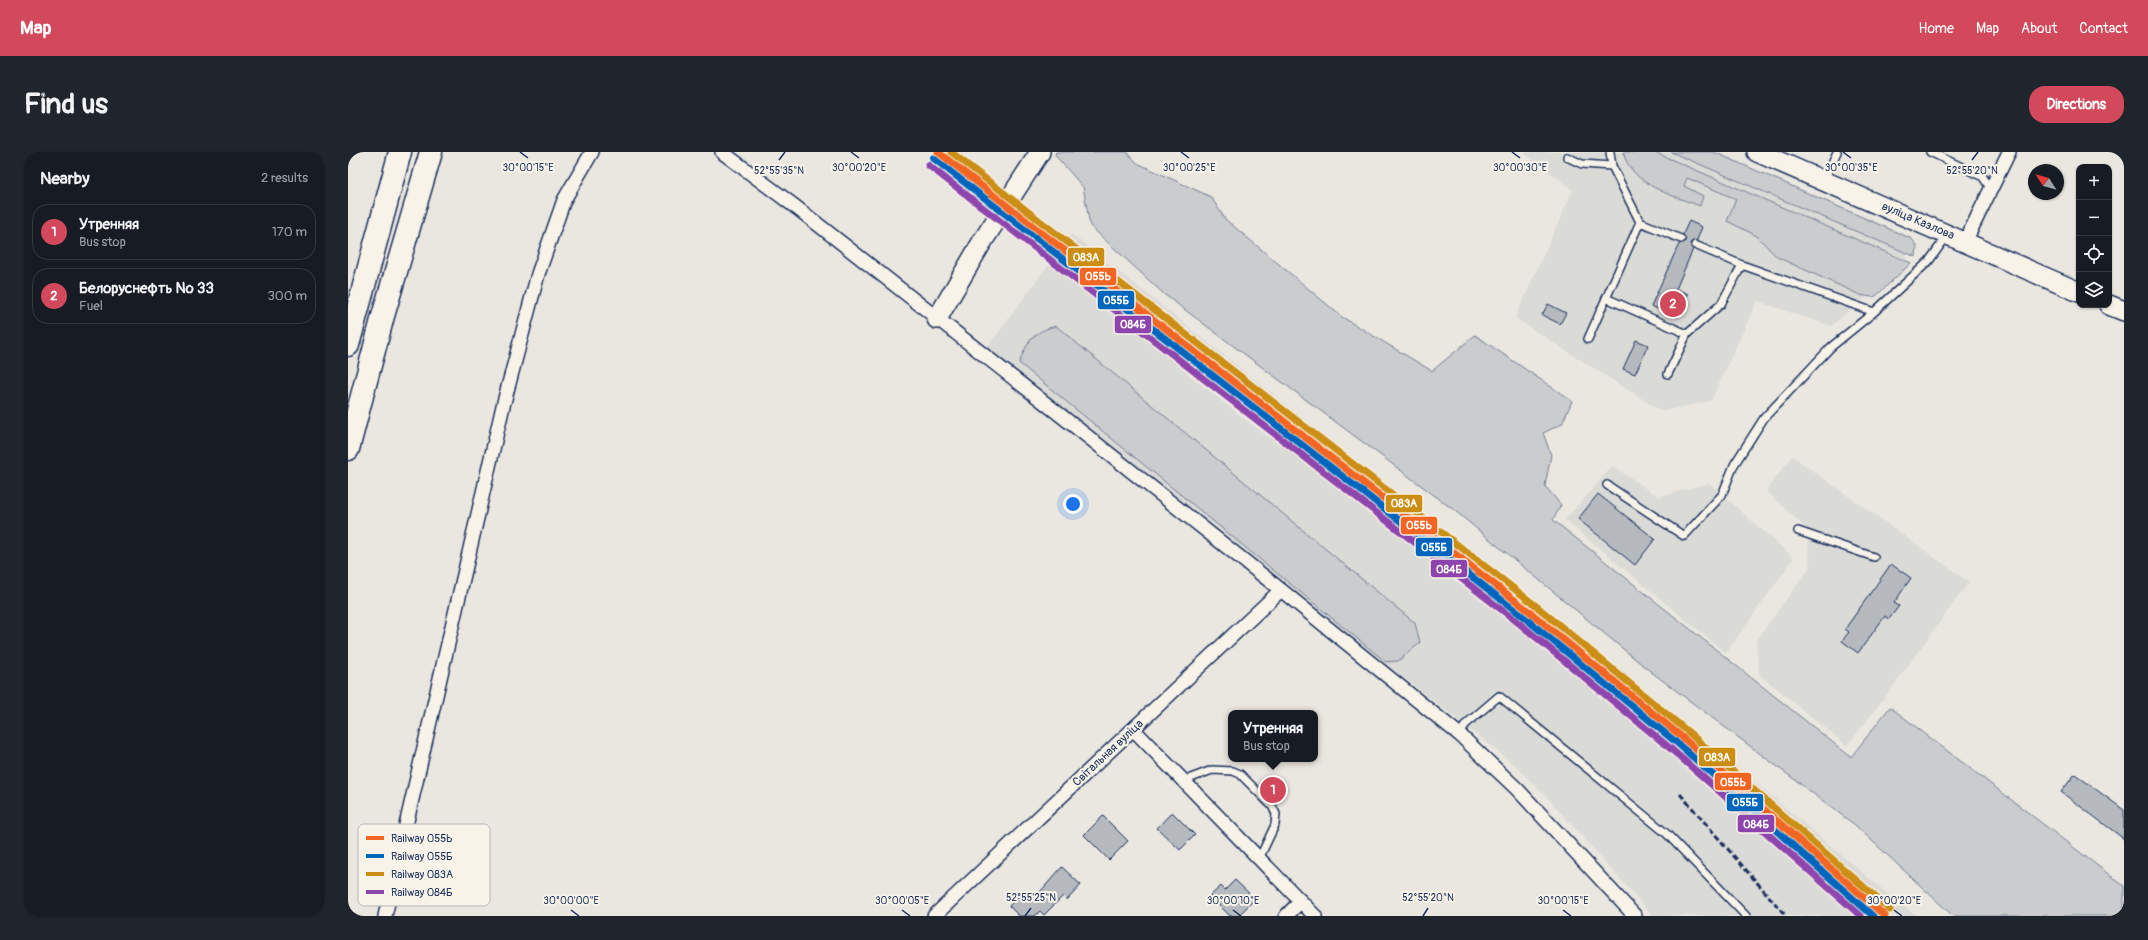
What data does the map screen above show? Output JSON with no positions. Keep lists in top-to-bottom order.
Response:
{
  "streets": {
    "main road": ["вуліца Казлова"],
    "street": ["Світальная вуліца"]
  },
  "lines": [
    "rail line 055Ь",
    "rail line 083А",
    "rail line 055Б",
    "rail line 084Б"
  ],
  "legend": [
    "Railway 055Ь",
    "Railway 055Б",
    "Railway 083А",
    "Railway 084Б"
  ],
  "north": "top left",
  "page": {
    "header": "Map",
    "nav": [
      "Home",
      "Map",
      "About",
      "Contact"
    ],
    "buttons": "Directions",
    "title": "Find us",
    "heading": ["Nearby", "2 results"],
    "map_buttons": ["+", "−"],
    "list": [
      {
        "mark": "1",
        "name": "Утренняя",
        "note": "Bus stop",
        "value": "170 m"
      },
      {
        "mark": "2",
        "name": "Белоруснефть № 33",
        "note": "Fuel",
        "value": "300 m"
      }
    ],
    "pins": ["2", "1"],
    "popup": ["Утренняя", "Bus stop"]
  },
  "coordinates": [
    "30°00'15\"E",
    "30°00'20\"E",
    "30°00'25\"E",
    "30°00'30\"E",
    "30°00'35\"E",
    "52°55'35\"N",
    "52°55'20\"N",
    "52°55'25\"N",
    "30°00'00\"E",
    "30°00'05\"E",
    "30°00'10\"E"
  ]
}
